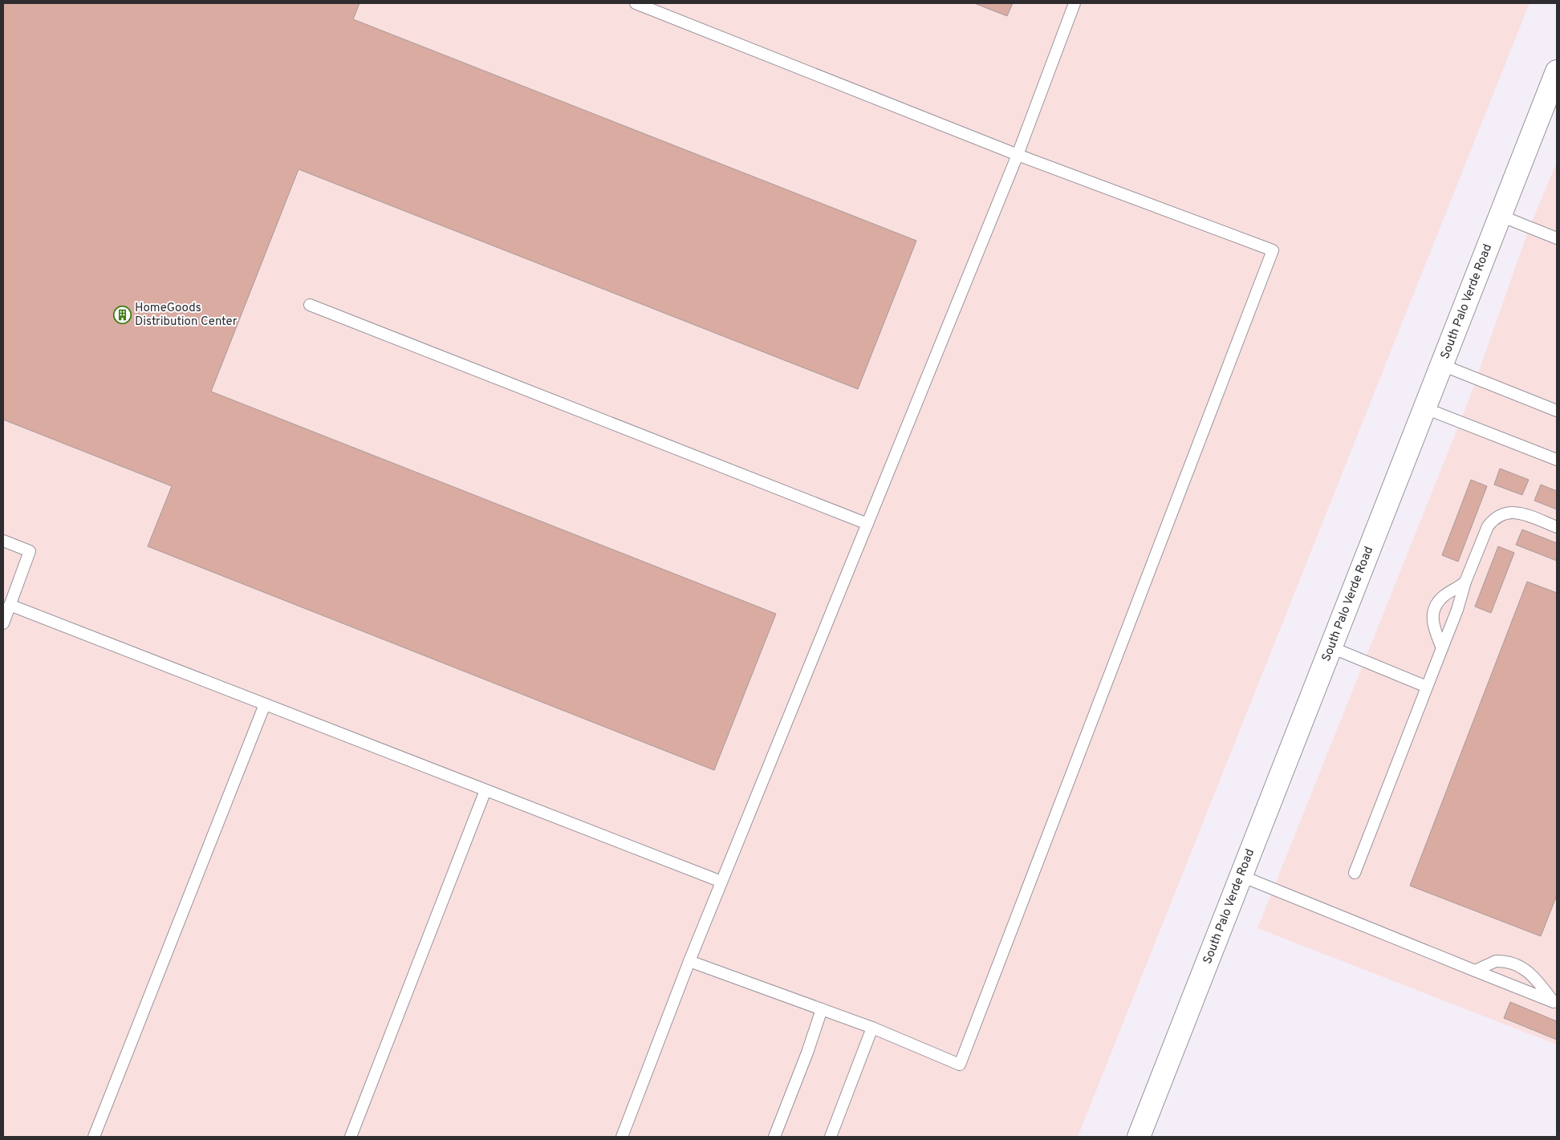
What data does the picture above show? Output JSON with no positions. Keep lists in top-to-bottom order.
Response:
{
  "streets": {
    "street": ["South Palo Verde Road"]
  },
  "places": {
    "building": ["HomeGoods Distribution Center"]
  }
}
